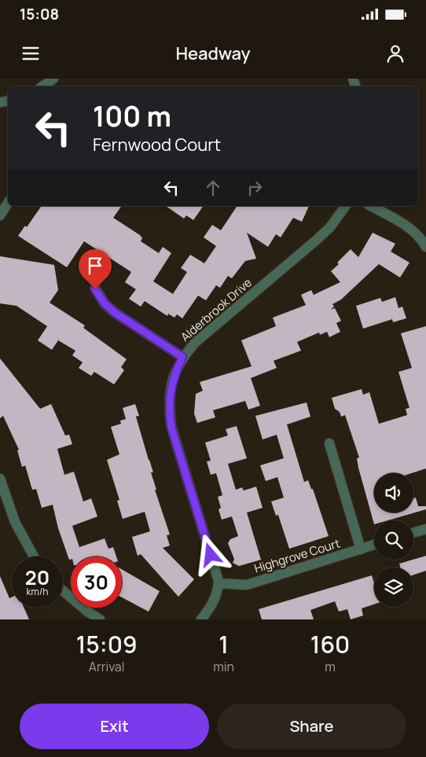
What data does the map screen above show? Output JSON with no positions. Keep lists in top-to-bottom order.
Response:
{
  "streets": {
    "street": ["Alderbrook Drive", "Highgrove Court"]
  },
  "crossings": [
    ["Alderbrook Drive", "Highgrove Court"]
  ],
  "page": {
    "status": "15:08",
    "header": "Headway",
    "turn": ["100 m", "Fernwood Court"],
    "speed": "20 km/h",
    "limit": "30",
    "eta": [
      "15:09",
      "Arrival",
      "1",
      "min",
      "160",
      "m"
    ],
    "buttons": ["Exit", "Share"]
  }
}
